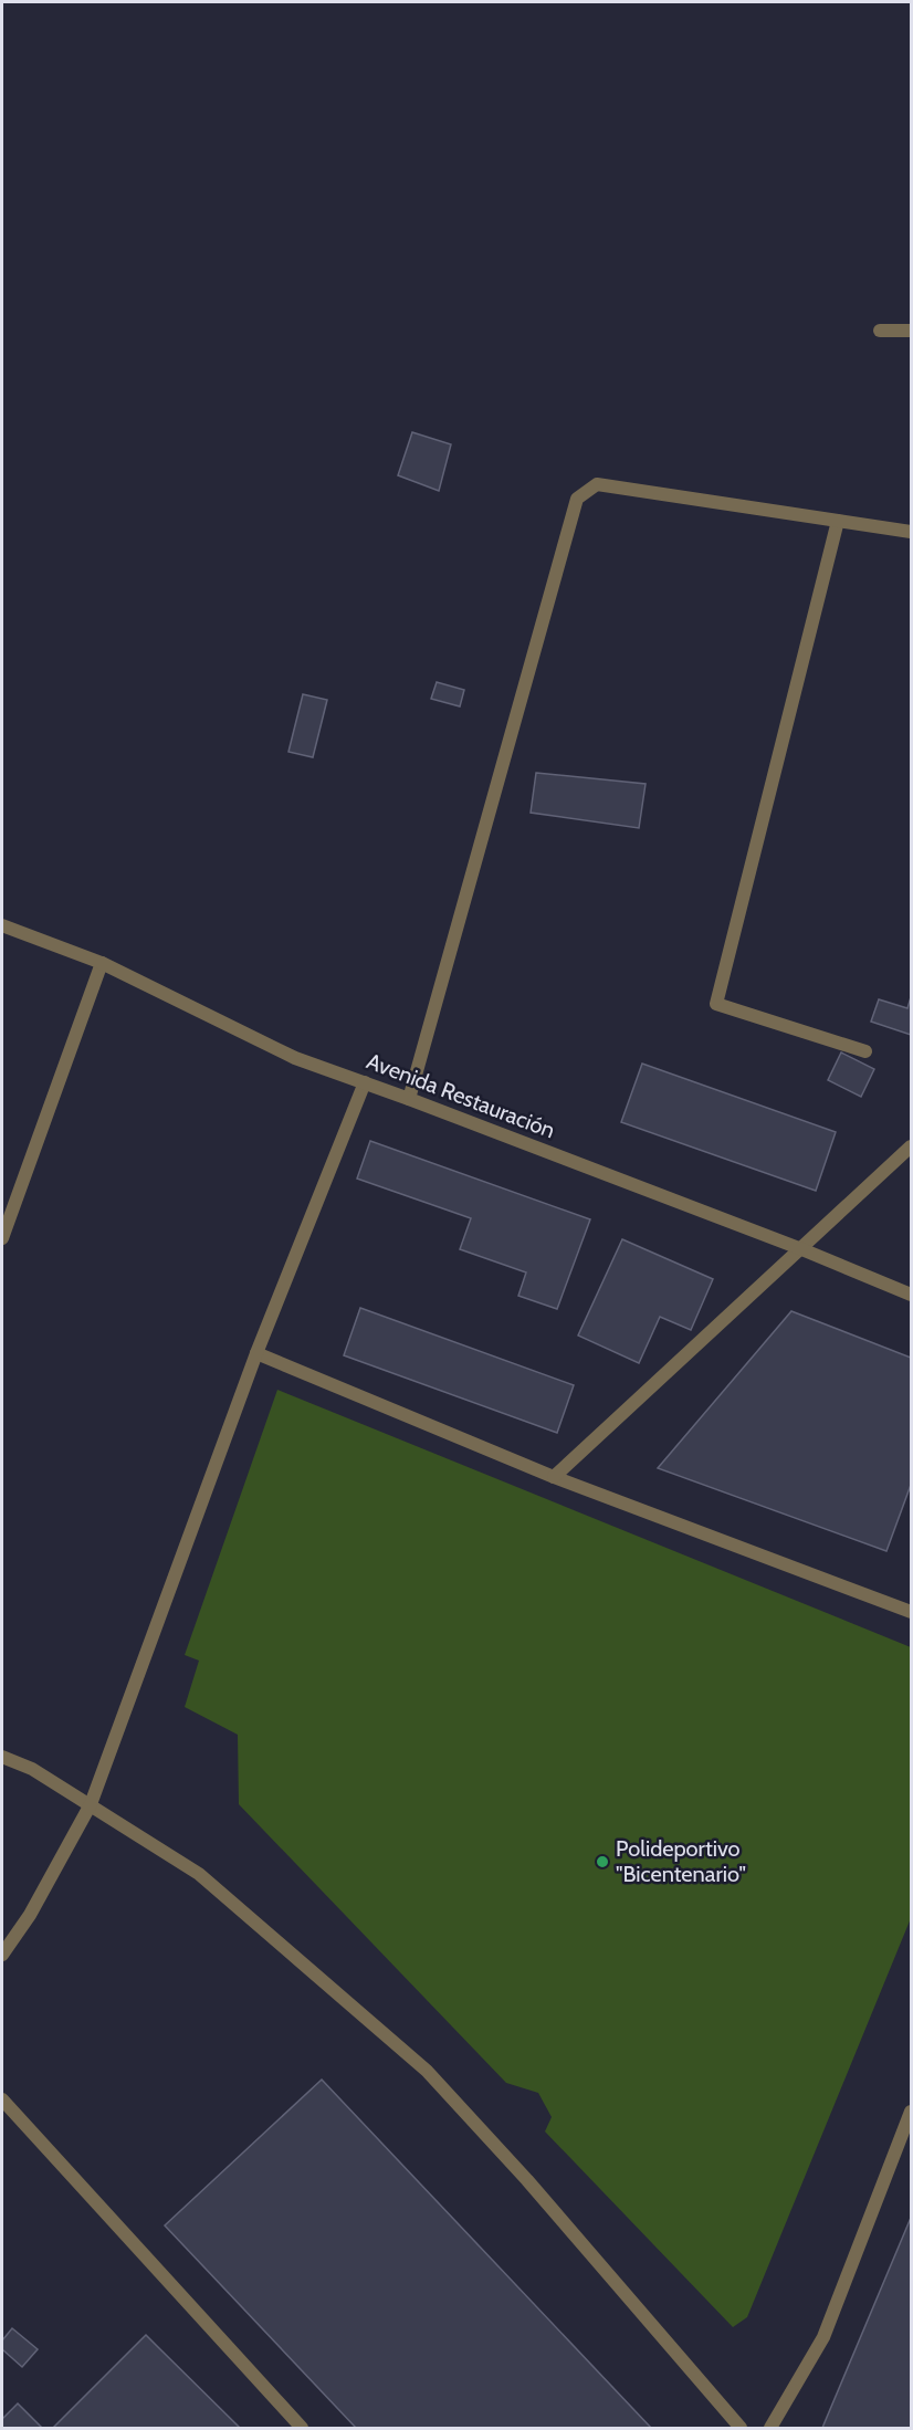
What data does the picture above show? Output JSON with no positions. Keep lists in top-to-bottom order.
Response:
{
  "streets": {
    "street": ["Avenida Restauración"]
  },
  "places": ["Polideportivo \"Bicentenario\""]
}
